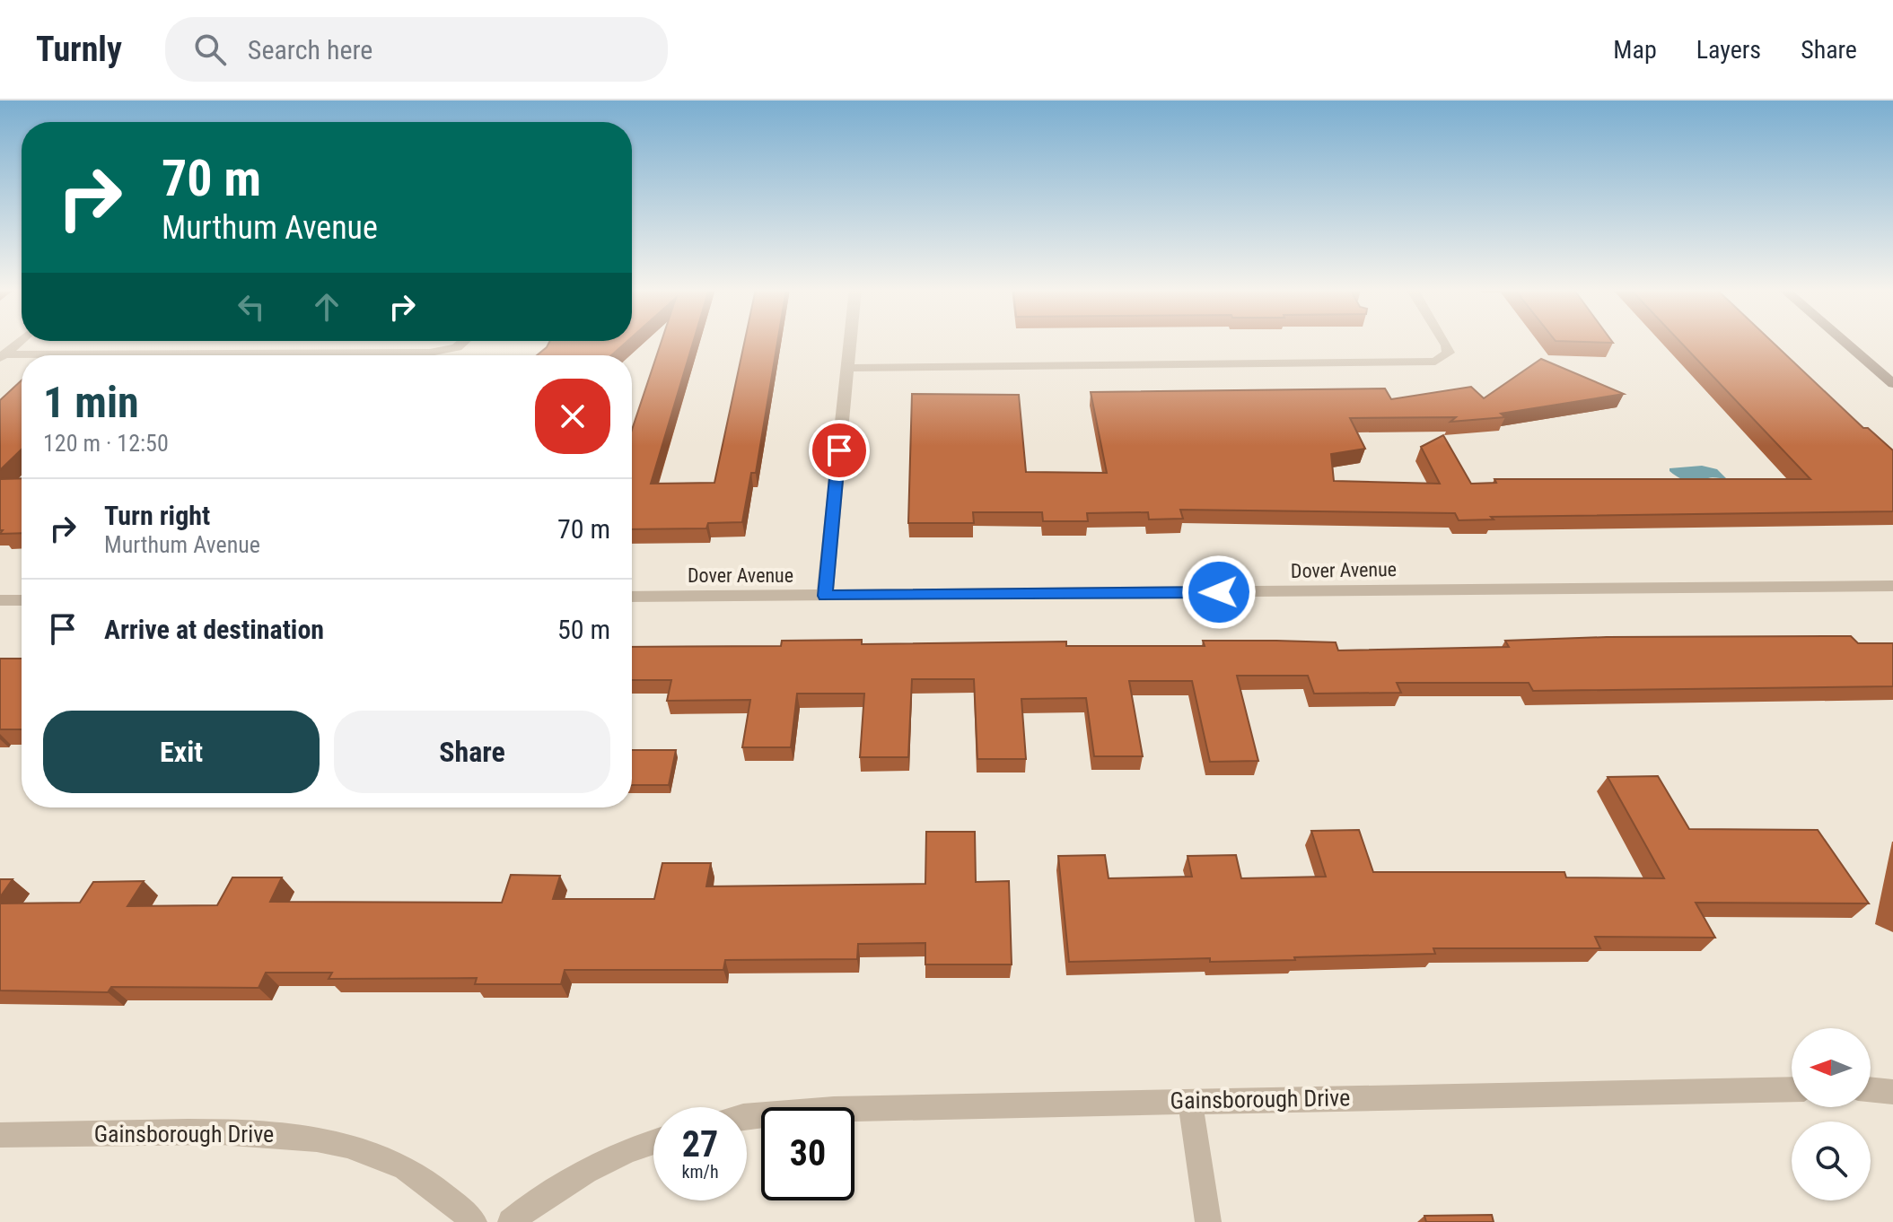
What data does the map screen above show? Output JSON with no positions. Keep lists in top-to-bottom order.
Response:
{
  "streets": {
    "street": ["Dover Avenue", "Gainsborough Drive"]
  },
  "north": "left",
  "page": {
    "header": "Turnly",
    "search": "Search here",
    "nav": ["Map", "Layers", "Share"],
    "turn": ["70 m", "Murthum Avenue"],
    "heading": ["1 min", "120 m · 12:50"],
    "list": [
      {
        "name": "Turn right",
        "note": "Murthum Avenue",
        "value": "70 m"
      },
      {
        "name": "Arrive at destination",
        "value": "50 m"
      }
    ],
    "buttons": ["Exit", "Share"],
    "speed": "27 km/h",
    "limit": "30"
  }
}
